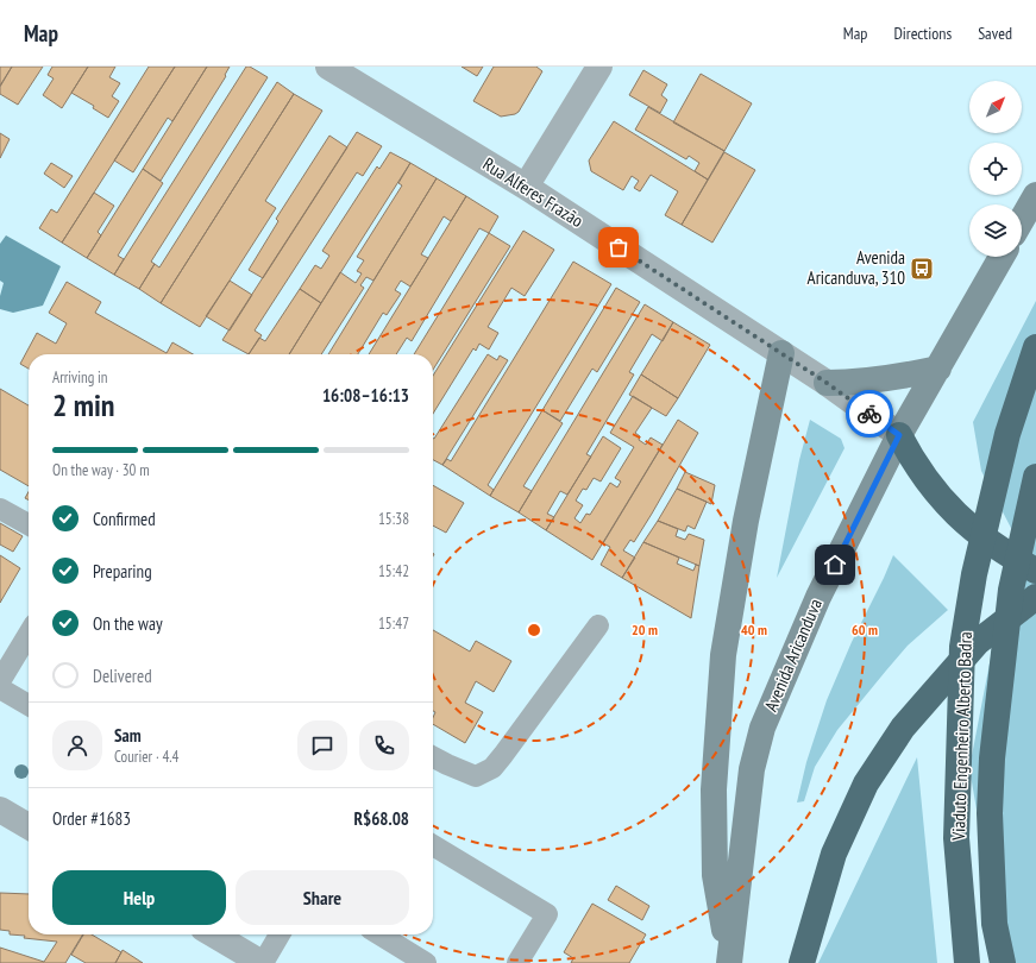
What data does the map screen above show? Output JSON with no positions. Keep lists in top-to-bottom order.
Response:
{
  "streets": {
    "highway": ["Viaduto Engenheiro Alberto Badra"],
    "main road": ["Avenida Aricanduva"],
    "street": ["Rua Alferes Frazão"]
  },
  "crossings": [
    ["Rua Alferes Frazão", "Avenida Aricanduva"]
  ],
  "places": {
    "bus stop": ["Avenida Aricanduva, 310"]
  },
  "north": "top right",
  "page": {
    "header": "Map",
    "nav": ["Map", "Directions", "Saved"],
    "heading": ["2 min", "Arriving in", "16:08–16:13"],
    "panel": [
      "Sam",
      "Courier · 4.4",
      "Order #1683",
      "R$68.08"
    ],
    "bar": "On the way · 30 m",
    "list": [
      ["Confirmed", "15:38"],
      ["Preparing", "15:42"],
      ["On the way", "15:47"],
      "Delivered"
    ],
    "buttons": ["Help", "Share"]
  },
  "rings": ["20 m", "40 m", "60 m"]
}
